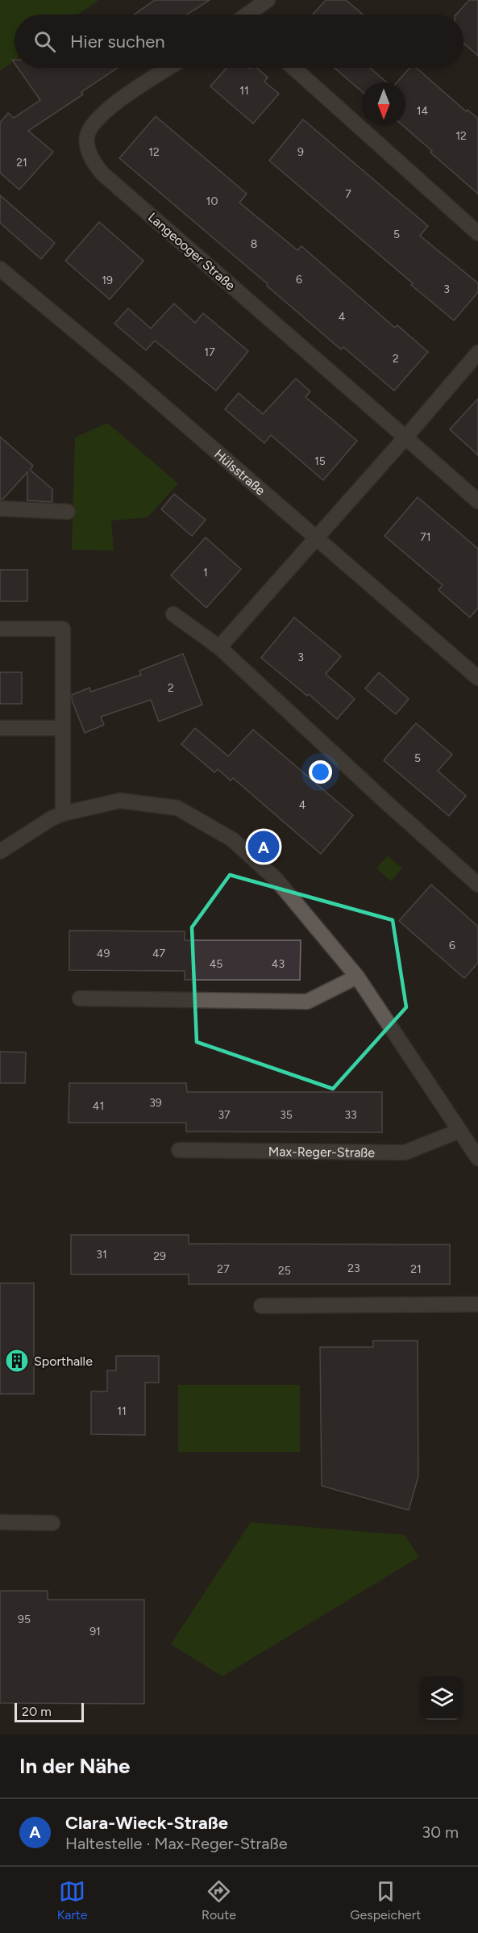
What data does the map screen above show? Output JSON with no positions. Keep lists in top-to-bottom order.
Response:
{
  "streets": {
    "street": ["Langeooger Straße", "Hülsstraße", "Max-Reger-Straße"]
  },
  "places": {
    "building": ["Sporthalle"]
  },
  "house_numbers": [
    "11",
    "14",
    "12",
    "12",
    "9",
    "21",
    "7",
    "10",
    "5",
    "8",
    "6",
    "19",
    "3",
    "4",
    "17",
    "2",
    "15",
    "71",
    "1",
    "3",
    "2",
    "5",
    "4",
    "6",
    "49",
    "47",
    "45",
    "43",
    "39",
    "41",
    "37",
    "35",
    "33",
    "31",
    "29",
    "23",
    "27",
    "21",
    "25",
    "11",
    "95",
    "91"
  ],
  "scale_bar": "20 m",
  "north": "bottom",
  "page": {
    "search": "Hier suchen",
    "pins": "A",
    "scale": "20 m",
    "heading": "In der Nähe",
    "list": [
      {
        "mark": "A",
        "name": "Clara-Wieck-Straße",
        "note": "Haltestelle · Max-Reger-Straße",
        "value": "30 m"
      }
    ],
    "nav": ["Karte", "Route", "Gespeichert"]
  }
}
